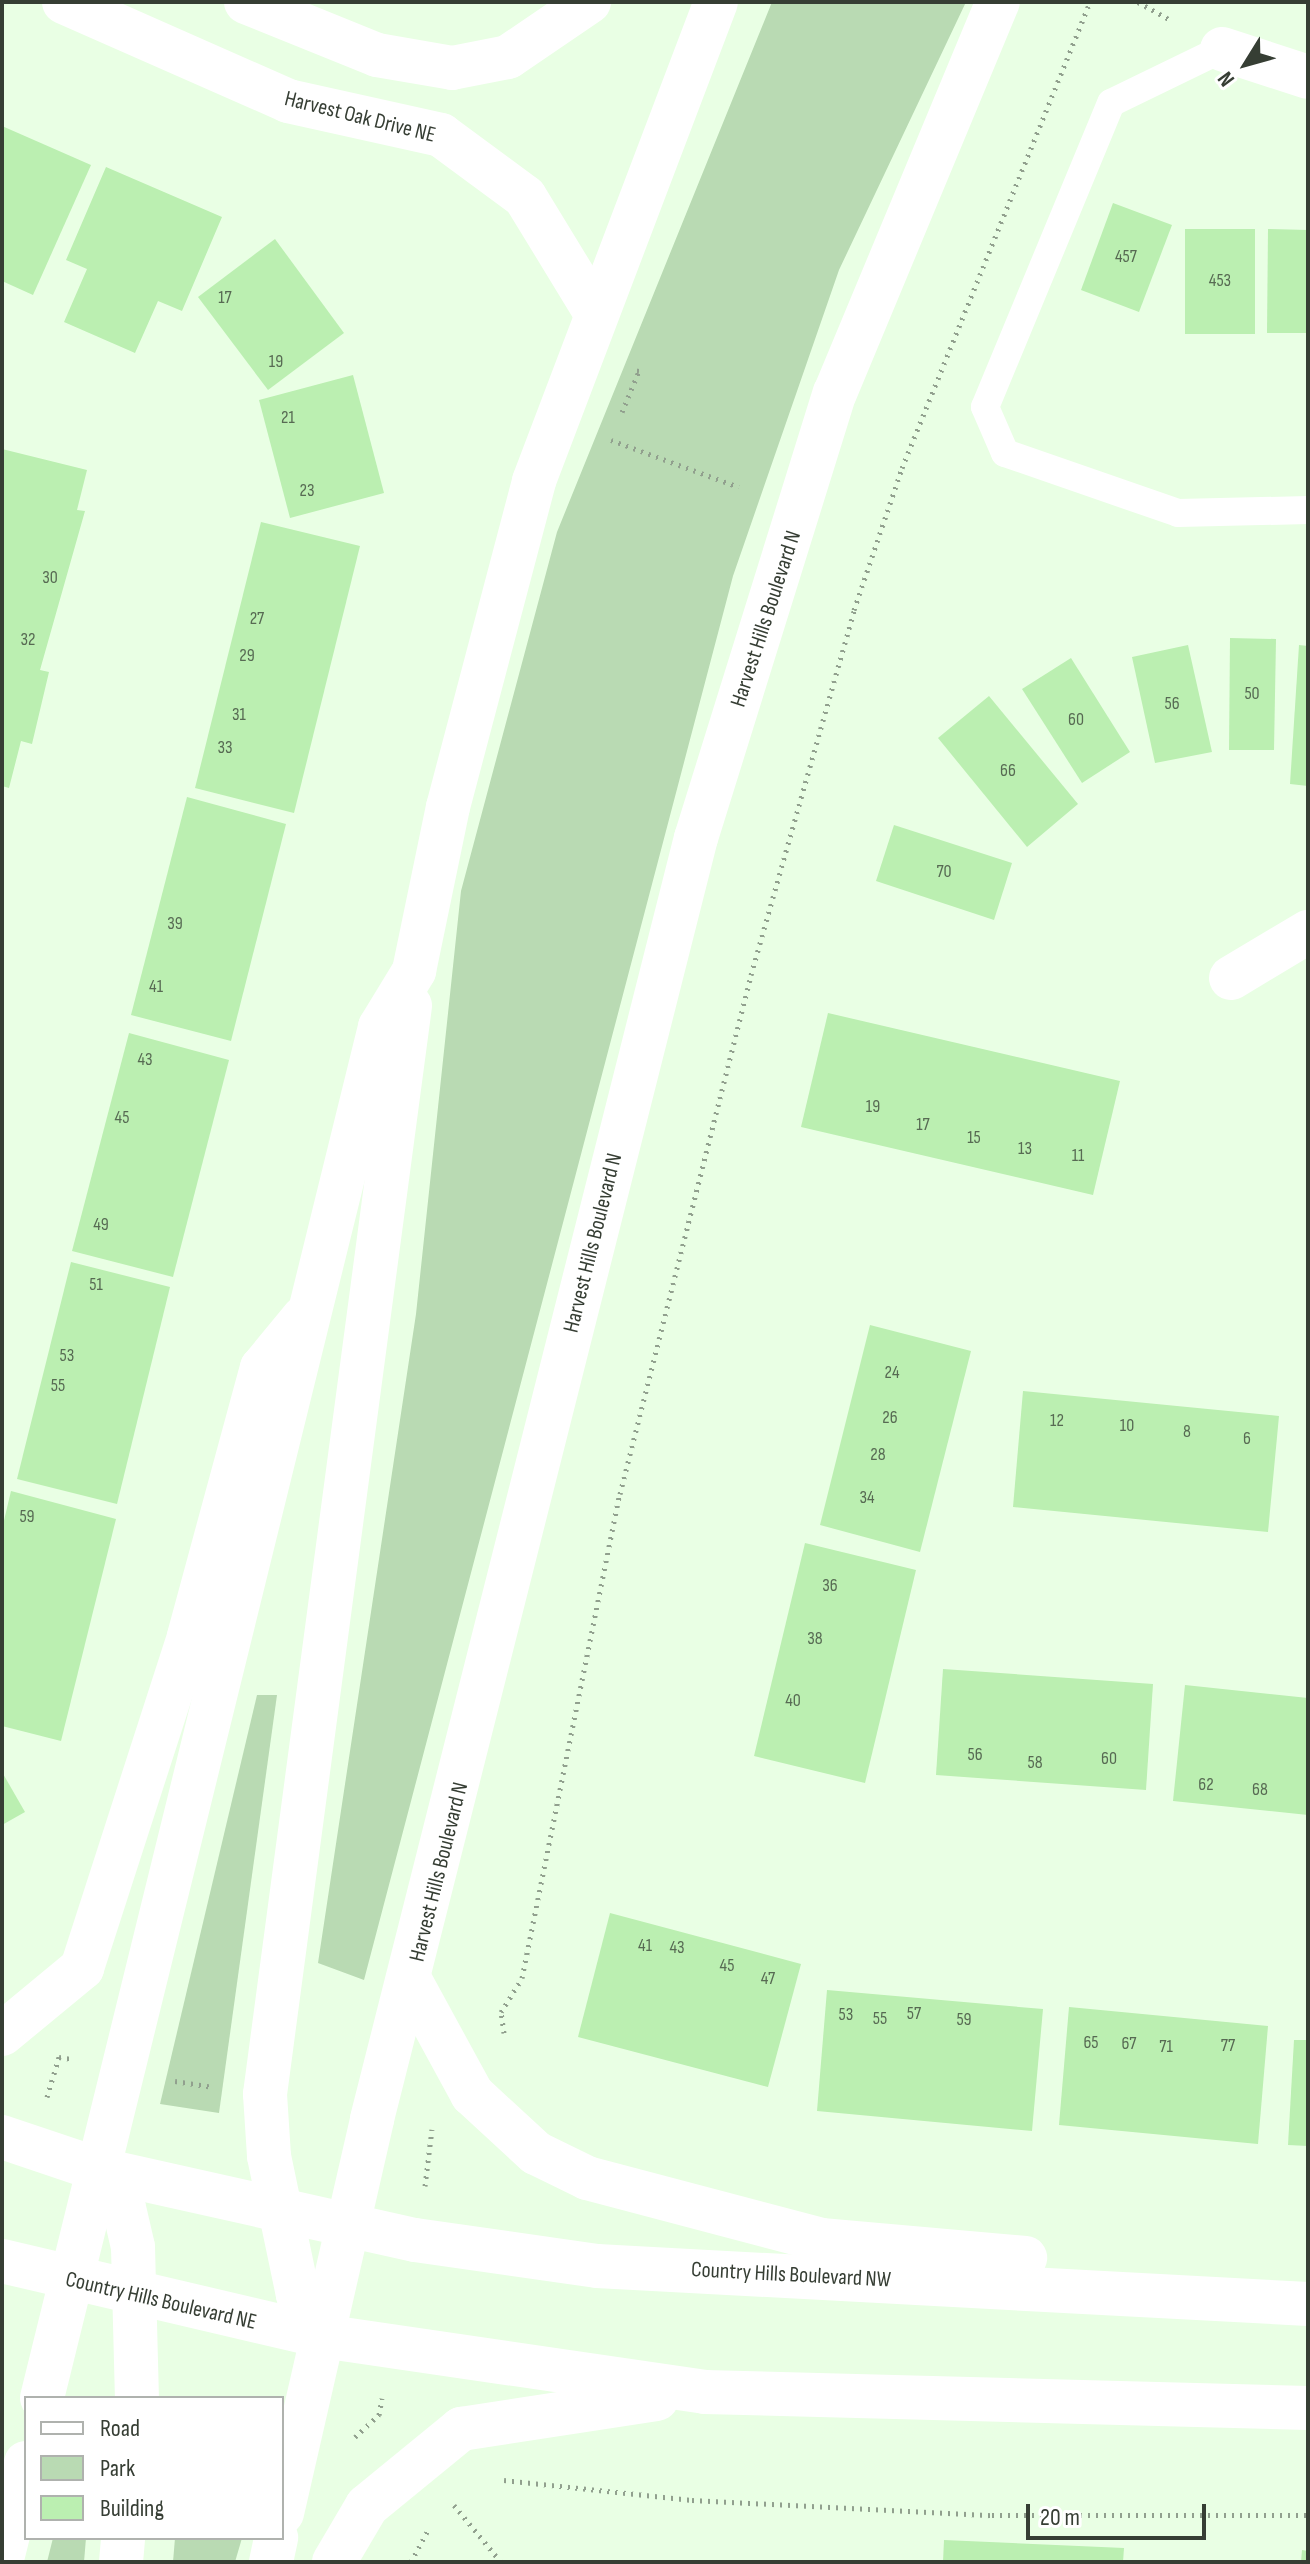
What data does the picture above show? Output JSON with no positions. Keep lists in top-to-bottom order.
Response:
{
  "streets": {
    "main road": [
      "Harvest Oak Drive NE",
      "Harvest Hills Boulevard N",
      "Country Hills Boulevard NW",
      "Country Hills Boulevard NE"
    ]
  },
  "crossings": [
    ["Harvest Hills Boulevard N", "Country Hills Boulevard NW"],
    ["Harvest Hills Boulevard N", "Country Hills Boulevard NE"]
  ],
  "house_numbers": [
    "457",
    "453",
    "17",
    "19",
    "21",
    "23",
    "30",
    "27",
    "32",
    "29",
    "50",
    "56",
    "31",
    "60",
    "33",
    "66",
    "70",
    "39",
    "41",
    "43",
    "19",
    "45",
    "17",
    "15",
    "13",
    "11",
    "49",
    "51",
    "53",
    "24",
    "55",
    "26",
    "12",
    "10",
    "8",
    "6",
    "28",
    "34",
    "59",
    "36",
    "38",
    "40",
    "56",
    "60",
    "58",
    "62",
    "68",
    "41",
    "43",
    "45",
    "47",
    "57",
    "53",
    "55",
    "59",
    "65",
    "67",
    "77",
    "71"
  ],
  "legend": ["Road", "Park", "Building"],
  "scale_bar": "20 m",
  "north": "bottom left"
}
